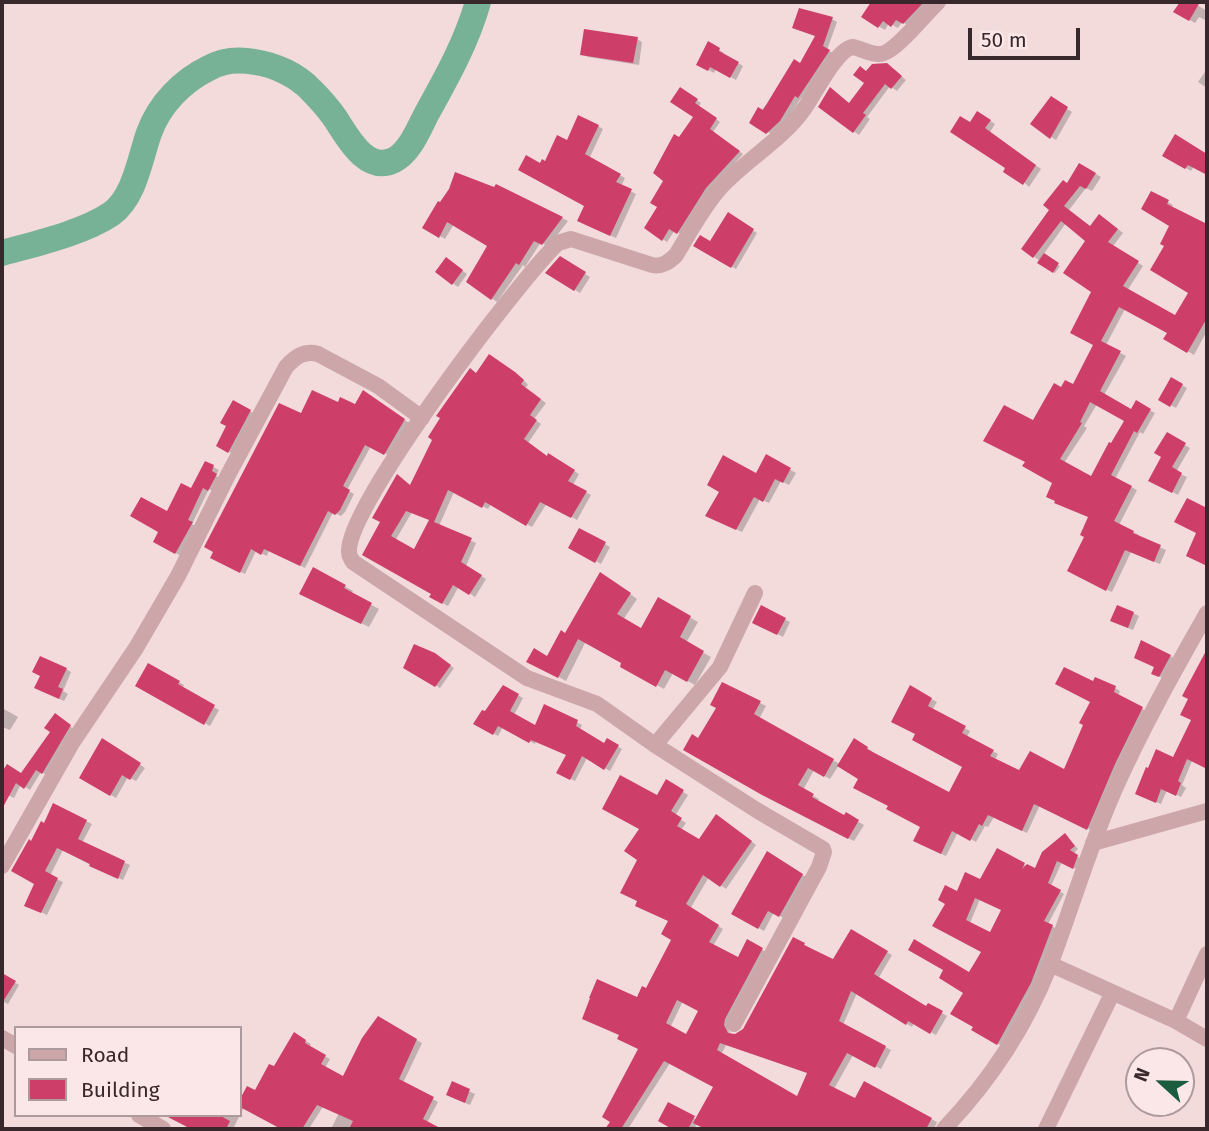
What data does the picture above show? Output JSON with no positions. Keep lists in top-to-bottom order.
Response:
{
  "legend": ["Road", "Building"],
  "scale_bar": "50 m",
  "north": "left"
}
